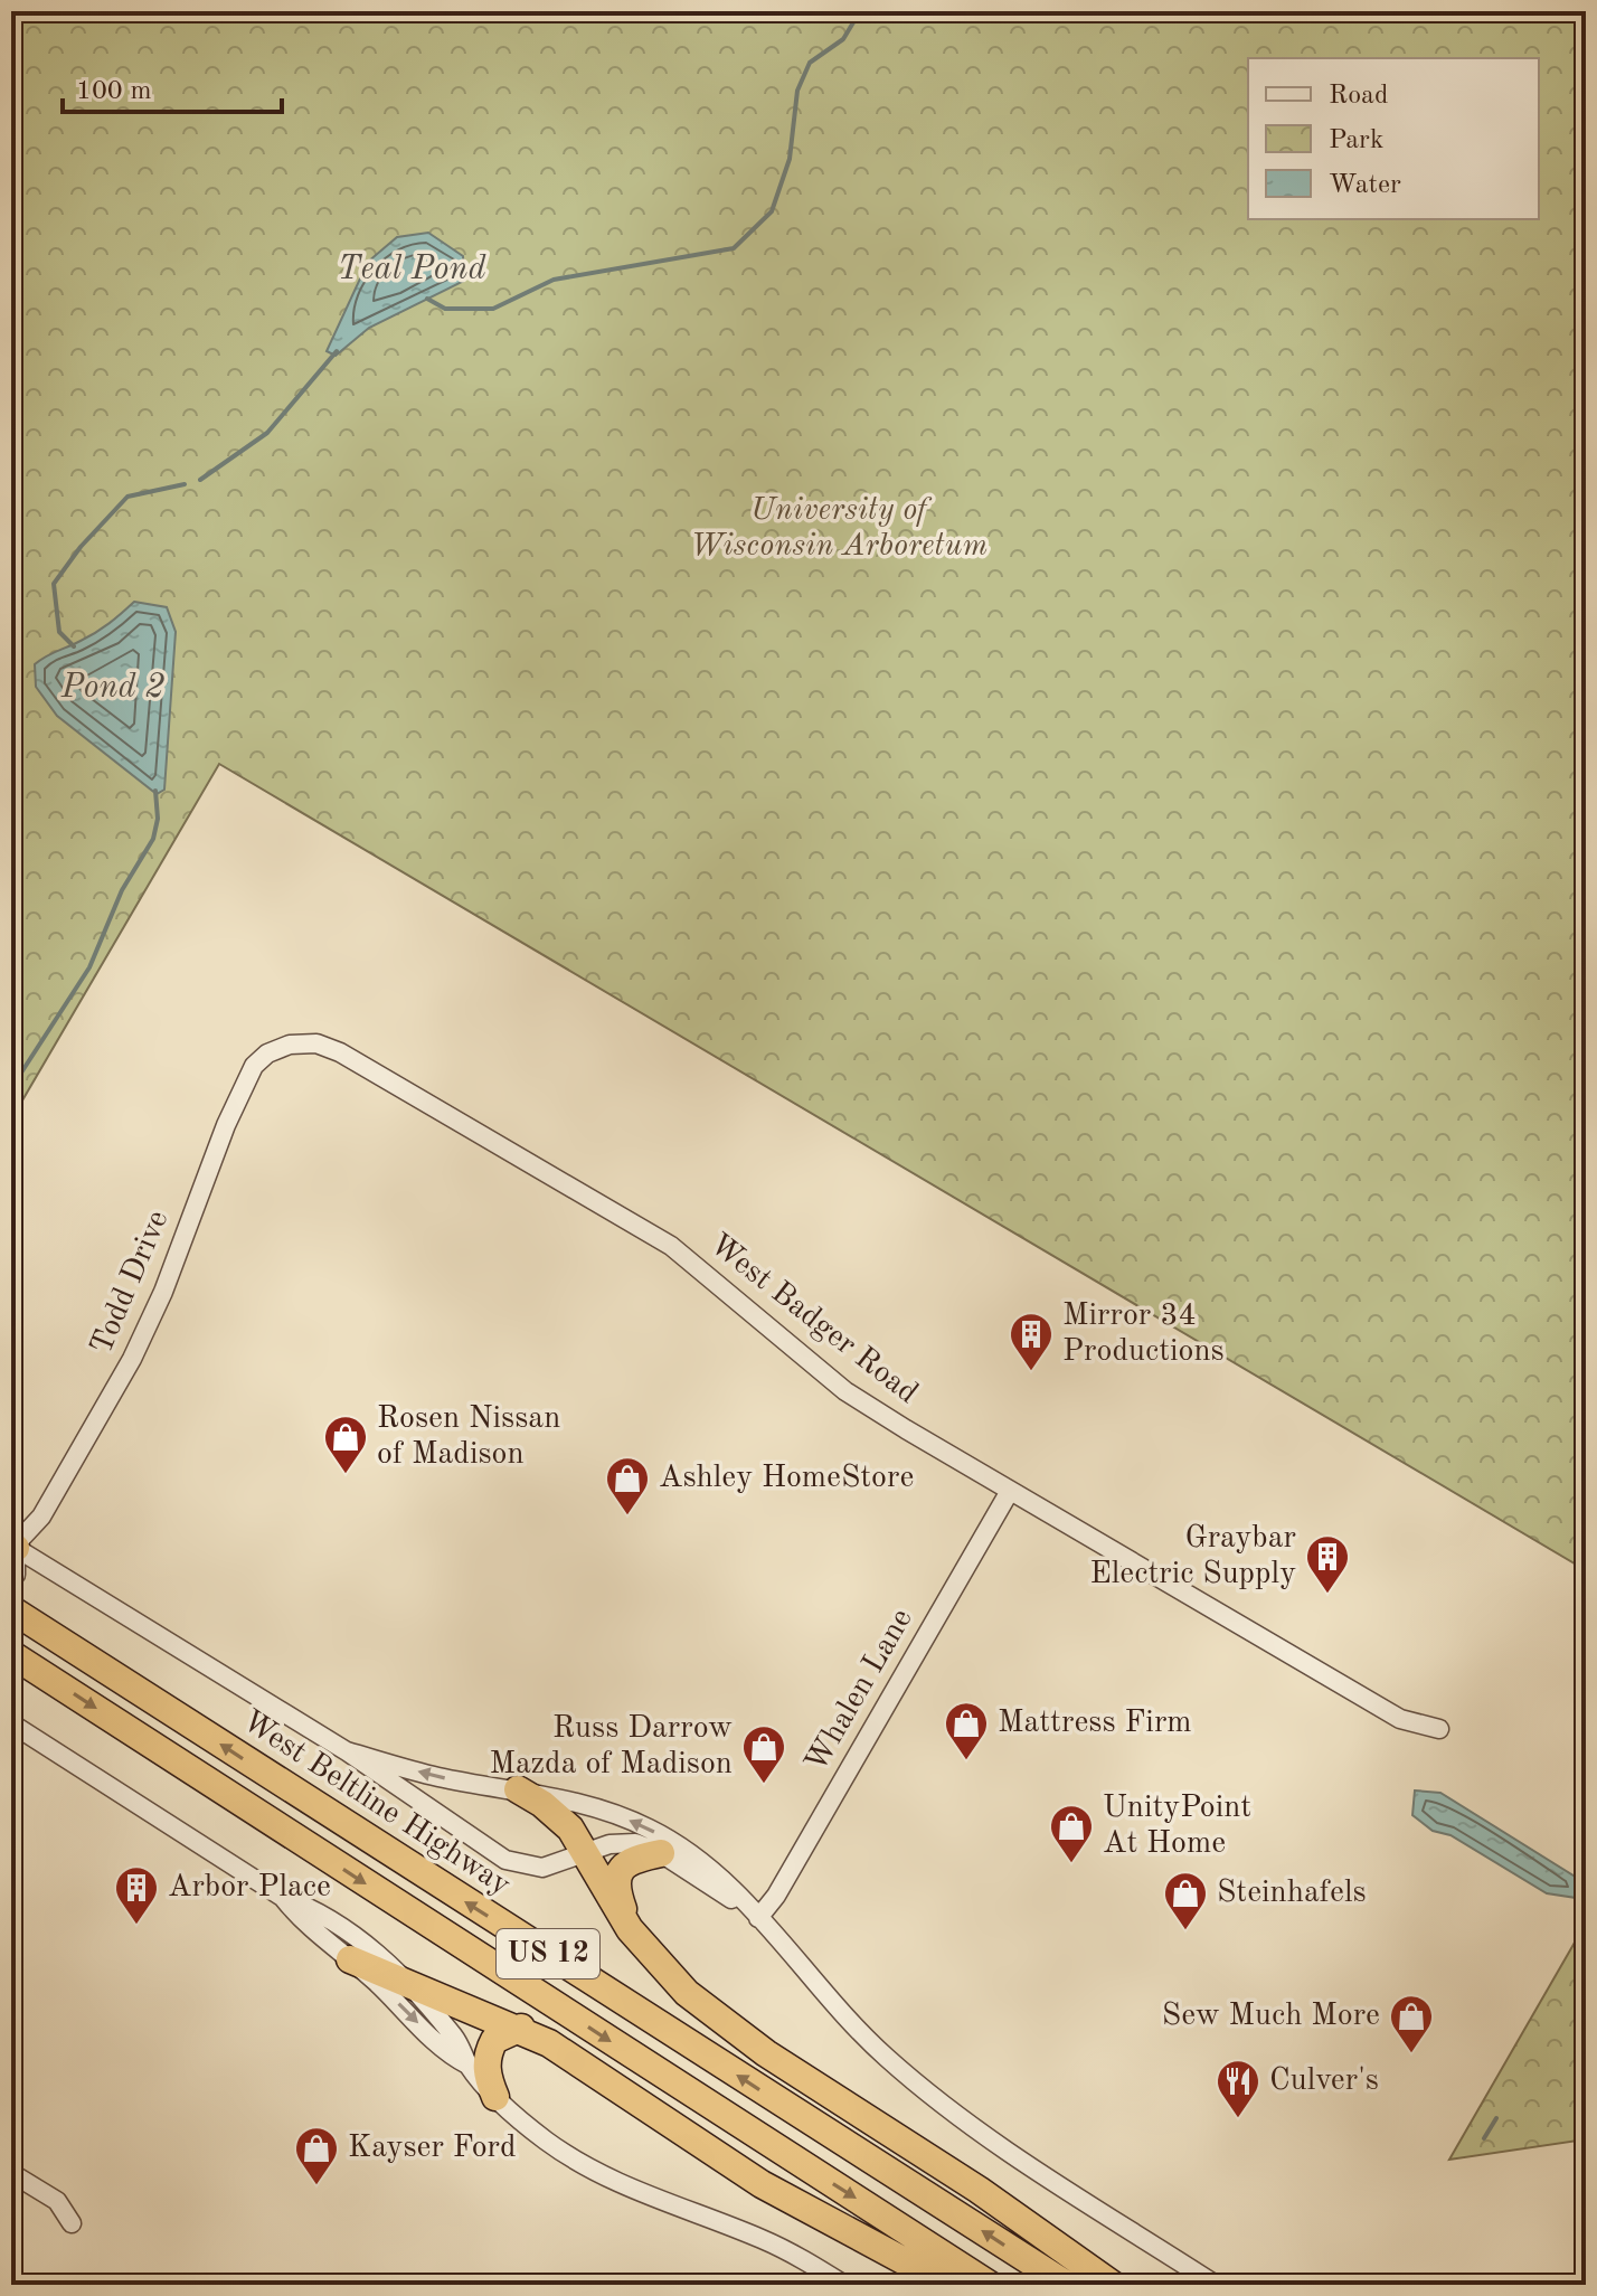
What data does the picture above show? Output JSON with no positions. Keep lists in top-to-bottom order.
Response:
{
  "streets": {
    "highway": ["West Beltline Highway", "US 12"],
    "street": ["Todd Drive", "West Badger Road", "Whalen Lane"]
  },
  "crossings": [
    ["Todd Drive", "West Badger Road"],
    ["West Badger Road", "Whalen Lane"]
  ],
  "water": ["Teal Pond", "Pond 2"],
  "parks": ["University of Wisconsin Arboretum"],
  "places": {
    "building": ["Mirror 34 Productions", "Graybar Electric Supply", "Arbor Place"],
    "shop": [
      "Rosen Nissan of Madison",
      "Ashley HomeStore",
      "Mattress Firm",
      "Russ Darrow Mazda of Madison",
      "UnityPoint At Home",
      "Steinhafels",
      "Sew Much More",
      "Kayser Ford"
    ],
    "restaurant": ["Culver's"]
  },
  "legend": ["Road", "Park", "Water"],
  "scale_bar": "100 m"
}
